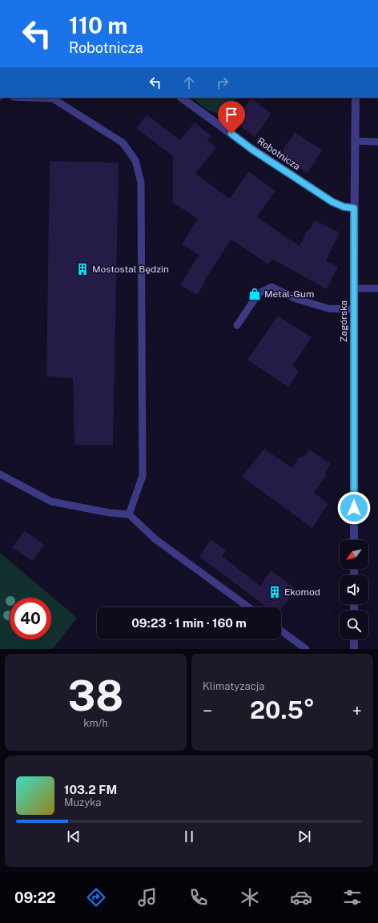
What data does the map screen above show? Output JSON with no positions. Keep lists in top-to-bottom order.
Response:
{
  "streets": {
    "street": ["Robotnicza", "Zagórska"]
  },
  "crossings": [
    ["Robotnicza", "Zagórska"]
  ],
  "places": {
    "building": ["Mostostal Będzin", "Ekomod"],
    "shop": ["Metal-Gum"]
  },
  "north": "bottom left",
  "page": {
    "turn": ["110 m", "Robotnicza"],
    "limit": "40",
    "trip": "09:23 · 1 min · 160 m",
    "tile": [
      ["38", "km/h"],
      "Klimatyzacja"
    ],
    "heat": ["−", "20.5°", "+"],
    "song": ["103.2 FM", "Muzyka"],
    "tabs": "09:22"
  }
}
